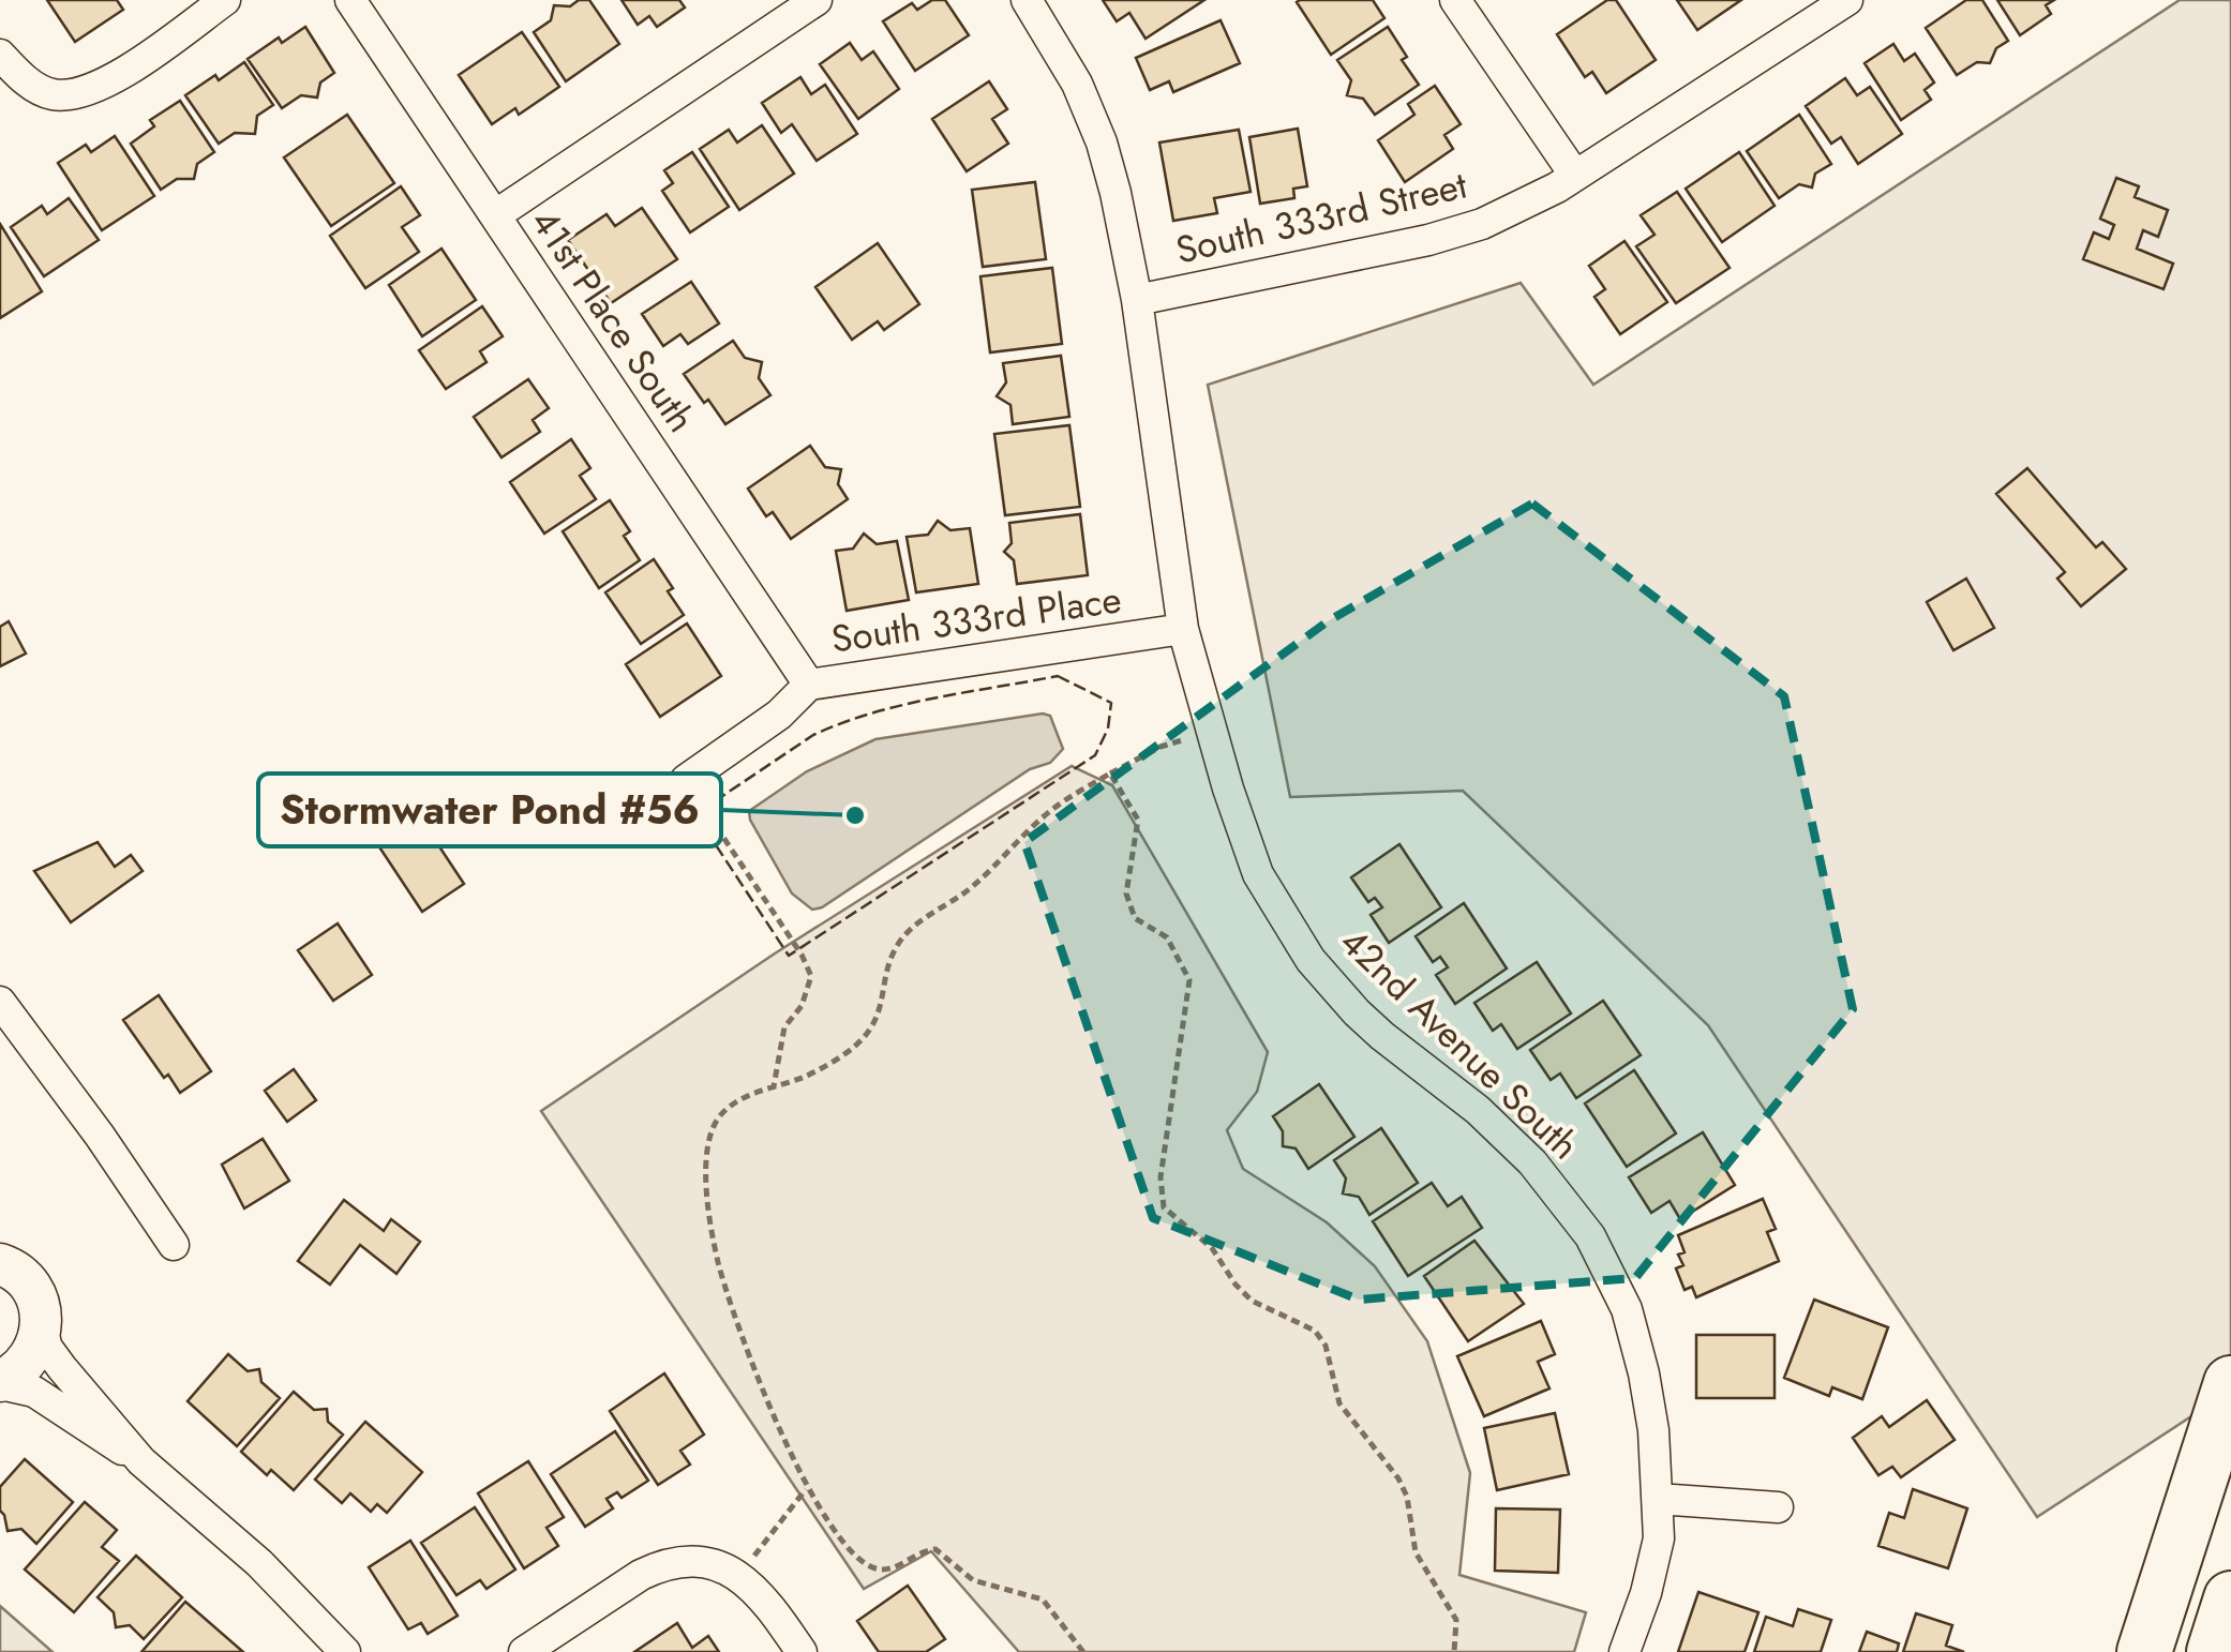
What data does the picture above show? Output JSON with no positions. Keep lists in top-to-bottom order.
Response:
{
  "streets": {
    "street": [
      "South 333rd Street",
      "41st Place South",
      "South 333rd Place",
      "42nd Avenue South"
    ]
  },
  "crossings": [
    ["South 333rd Street", "42nd Avenue South"],
    ["41st Place South", "South 333rd Place"],
    ["South 333rd Place", "42nd Avenue South"]
  ],
  "places": ["Stormwater Pond #56"]
}
